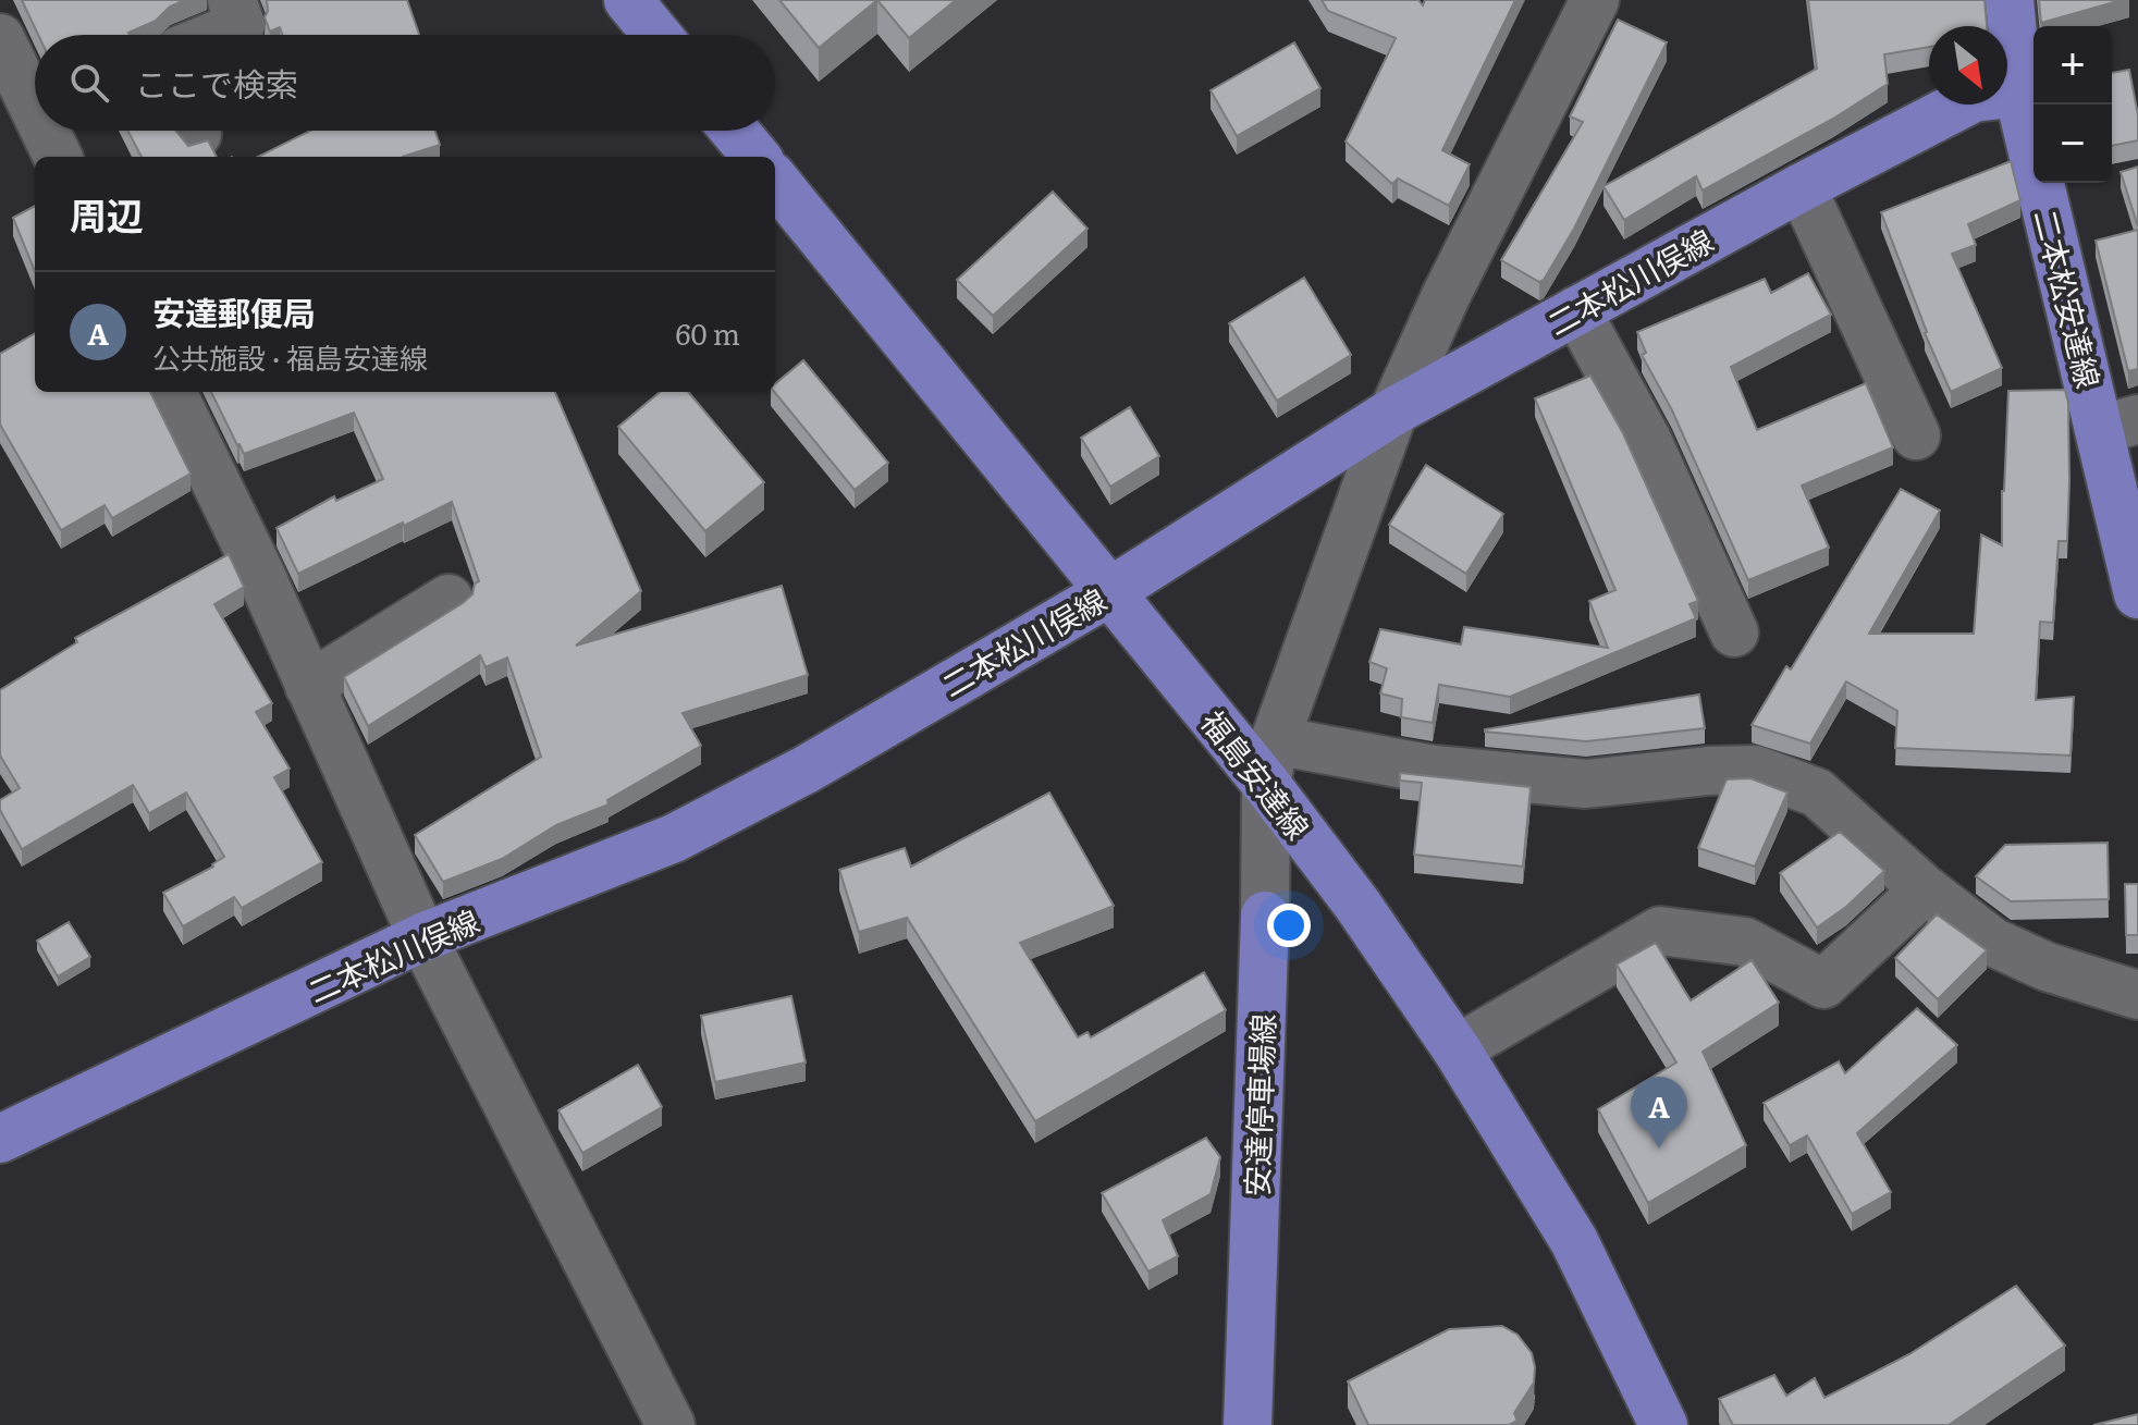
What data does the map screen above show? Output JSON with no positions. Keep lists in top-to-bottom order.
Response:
{
  "streets": {
    "main road": [
      "二本松川俣線",
      "二本松安達線",
      "福島安達線",
      "安達停車場線"
    ]
  },
  "crossings": [
    ["二本松川俣線", "二本松安達線"],
    ["二本松川俣線", "福島安達線"],
    ["二本松川俣線", "安達停車場線"],
    ["福島安達線", "安達停車場線"]
  ],
  "north": "bottom right",
  "page": {
    "map_buttons": ["+", "−"],
    "search": "ここで検索",
    "heading": "周辺",
    "list": [
      {
        "mark": "A",
        "name": "安達郵便局",
        "note": "公共施設 · 福島安達線",
        "value": "60 m"
      }
    ],
    "pins": "A"
  }
}
